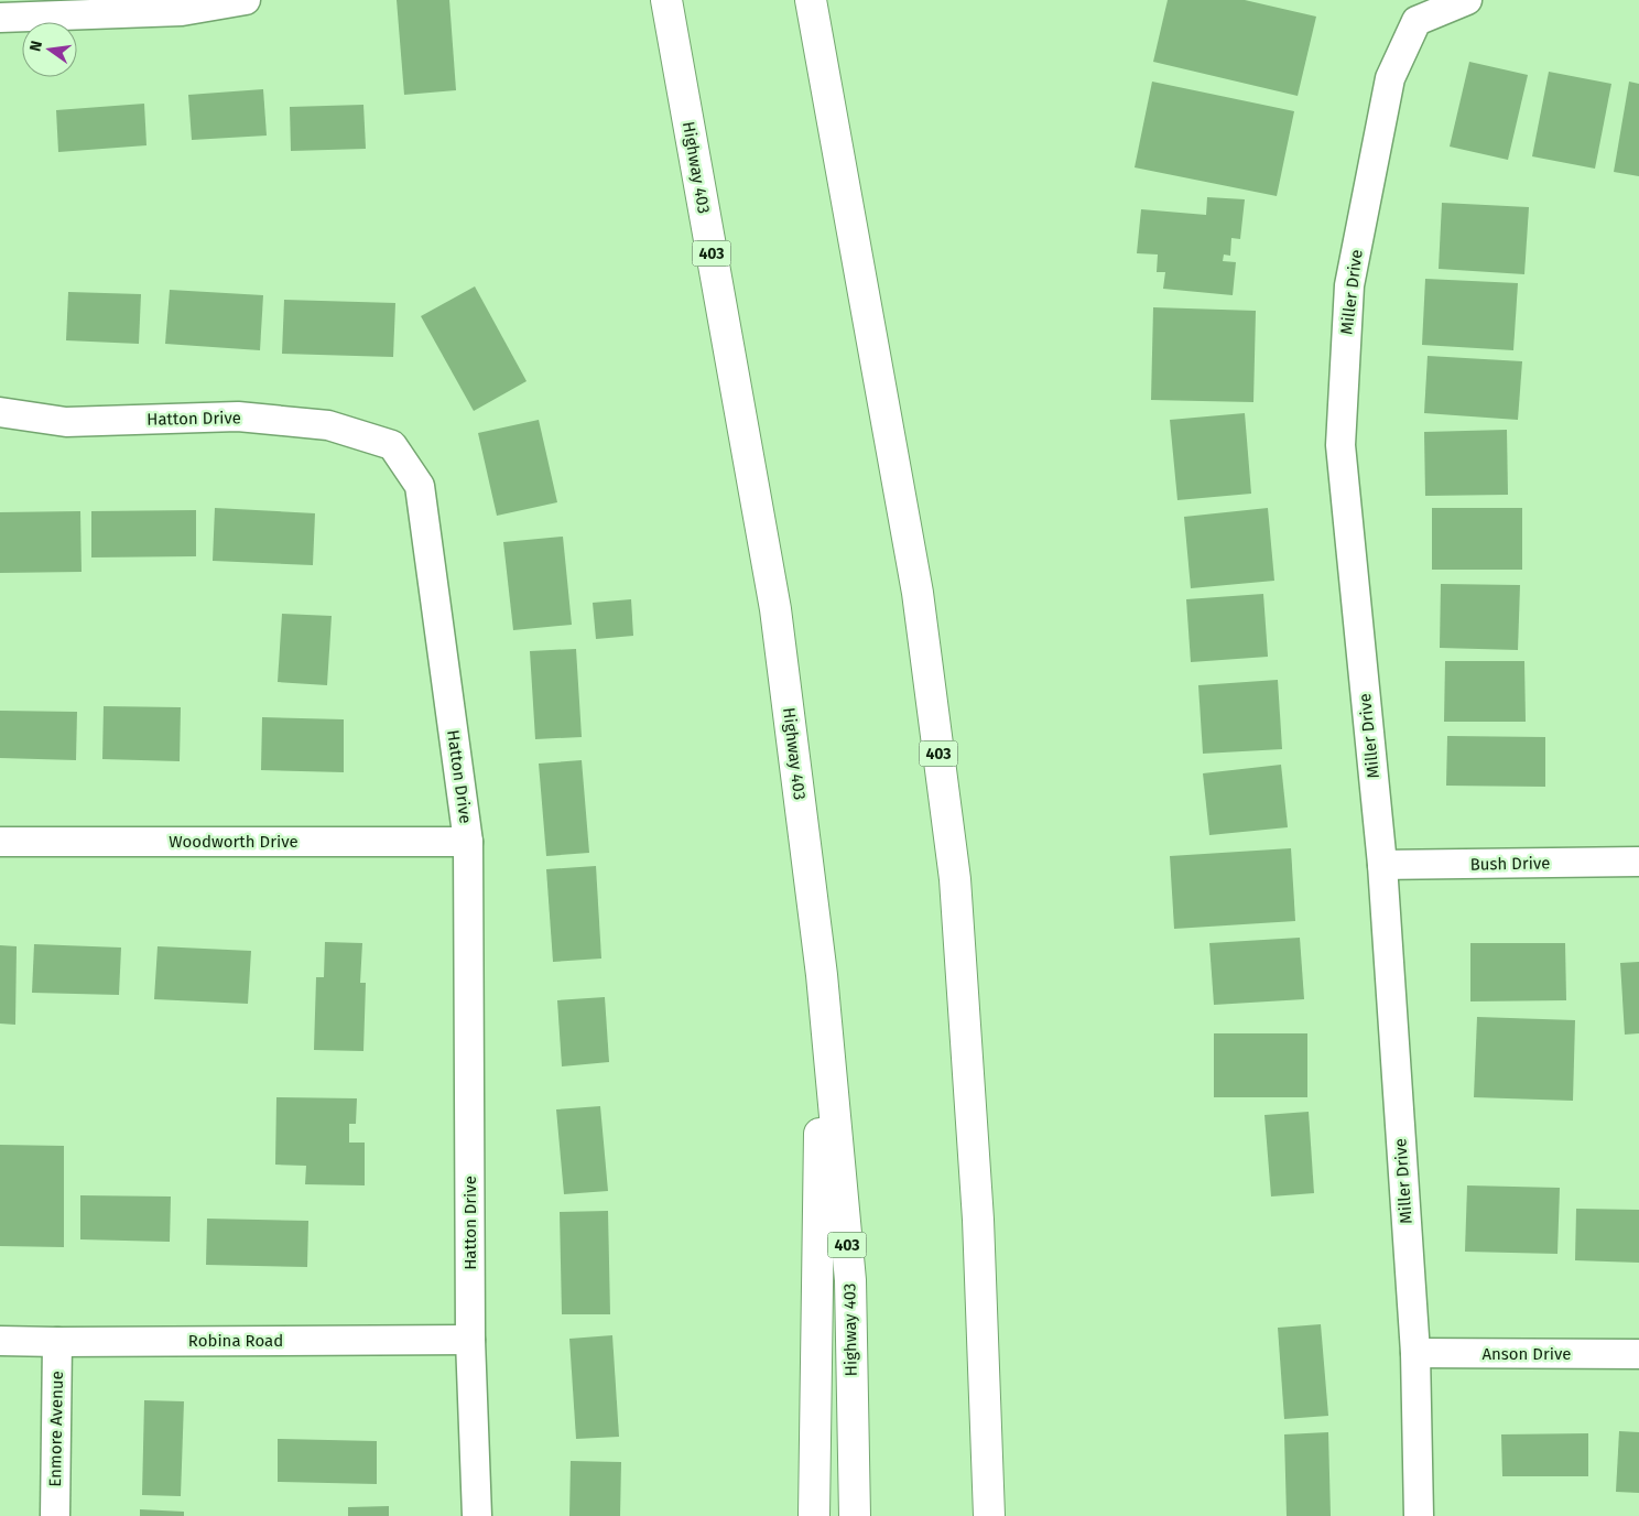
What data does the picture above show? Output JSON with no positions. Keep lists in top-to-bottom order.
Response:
{
  "streets": {
    "highway": ["Highway 403", "403"],
    "street": [
      "Miller Drive",
      "Hatton Drive",
      "Woodworth Drive",
      "Bush Drive",
      "Robina Road",
      "Anson Drive",
      "Enmore Avenue"
    ]
  },
  "crossings": [
    ["Miller Drive", "Bush Drive"],
    ["Miller Drive", "Anson Drive"],
    ["Hatton Drive", "Woodworth Drive"],
    ["Hatton Drive", "Robina Road"],
    ["Robina Road", "Enmore Avenue"]
  ],
  "north": "left"
}
